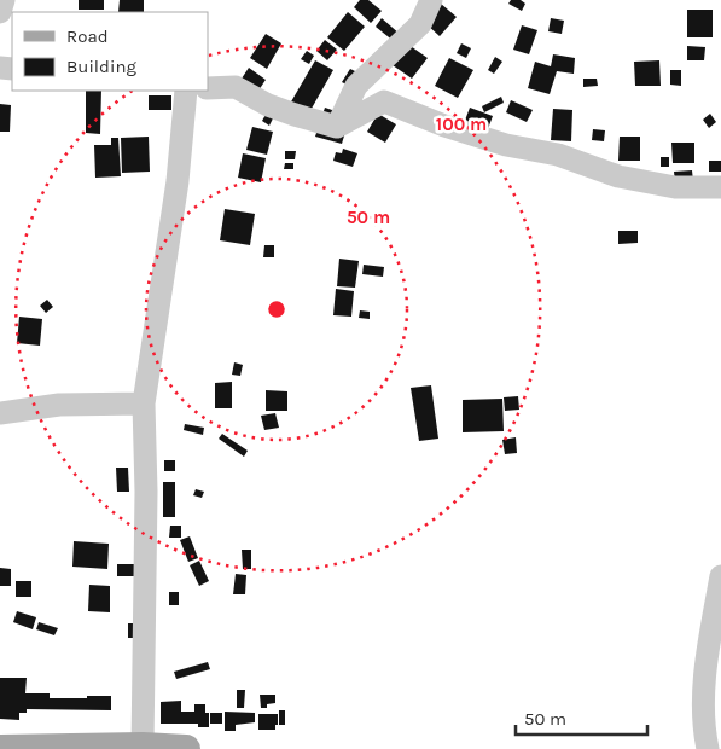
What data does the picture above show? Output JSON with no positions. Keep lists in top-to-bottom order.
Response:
{
  "legend": ["Road", "Building"],
  "scale_bar": "50 m",
  "rings": ["100 m", "50 m"]
}
